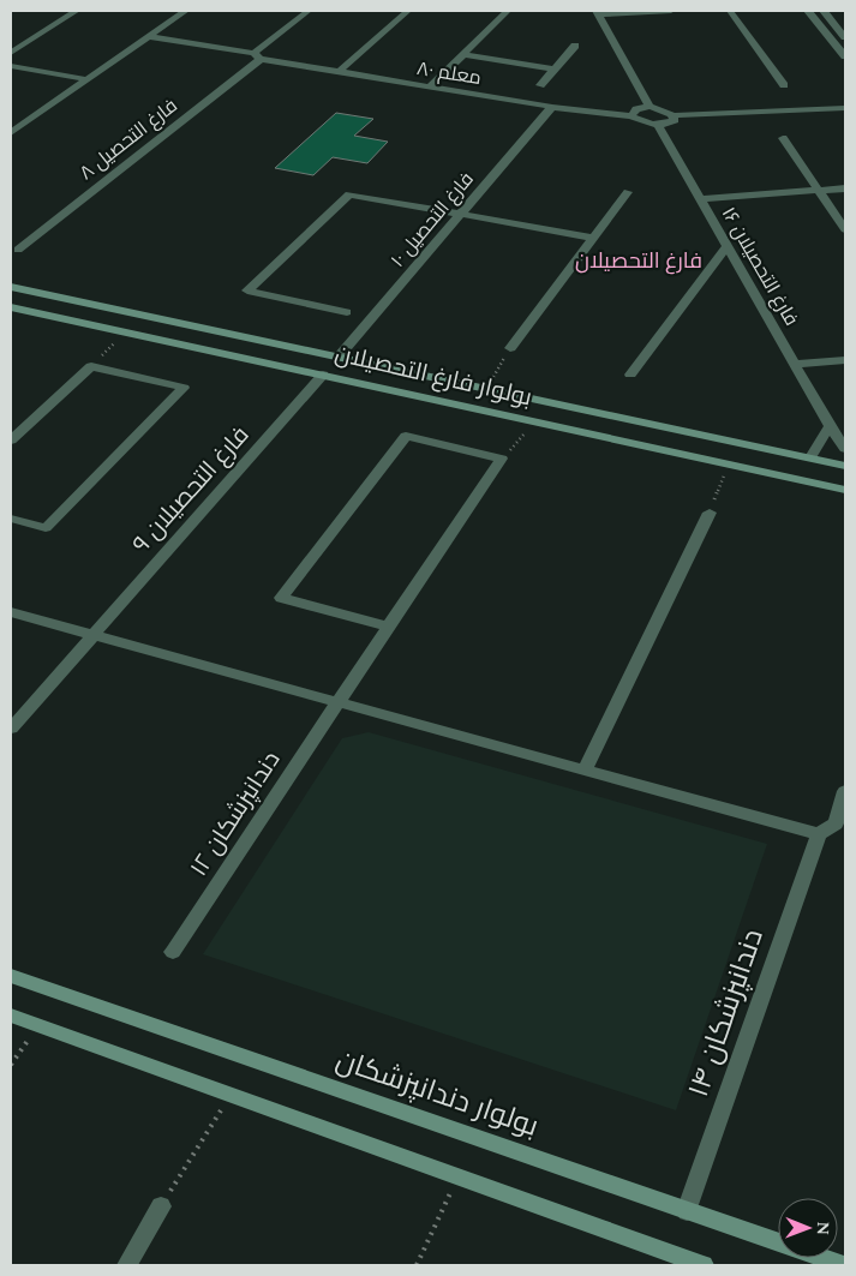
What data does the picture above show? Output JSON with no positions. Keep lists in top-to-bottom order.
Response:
{
  "streets": {
    "main road": ["بولوار فارغ التحصیلان", "بولوار دندانپزشکان"],
    "street": [
      "معلم ۸۰",
      "فارغ التحصیل ۸",
      "فارغ التحصیل ۱۰",
      "فارغ التحصیلان ۱۶",
      "فارغ التحصیلان ۹",
      "دندانپزشکان ۱۲",
      "دندانپزشکان ۱۴"
    ]
  },
  "crossings": [
    ["معلم ۸۰", "فارغ التحصیل ۸"],
    ["معلم ۸۰", "فارغ التحصیل ۱۰"],
    ["معلم ۸۰", "فارغ التحصیلان ۱۶"],
    ["فارغ التحصیل ۱۰", "بولوار فارغ التحصیلان"],
    ["بولوار فارغ التحصیلان", "فارغ التحصیلان ۹"],
    ["دندانپزشکان ۱۴", "بولوار دندانپزشکان"]
  ],
  "districts": ["فارغ التحصیلان"],
  "north": "right"
}
